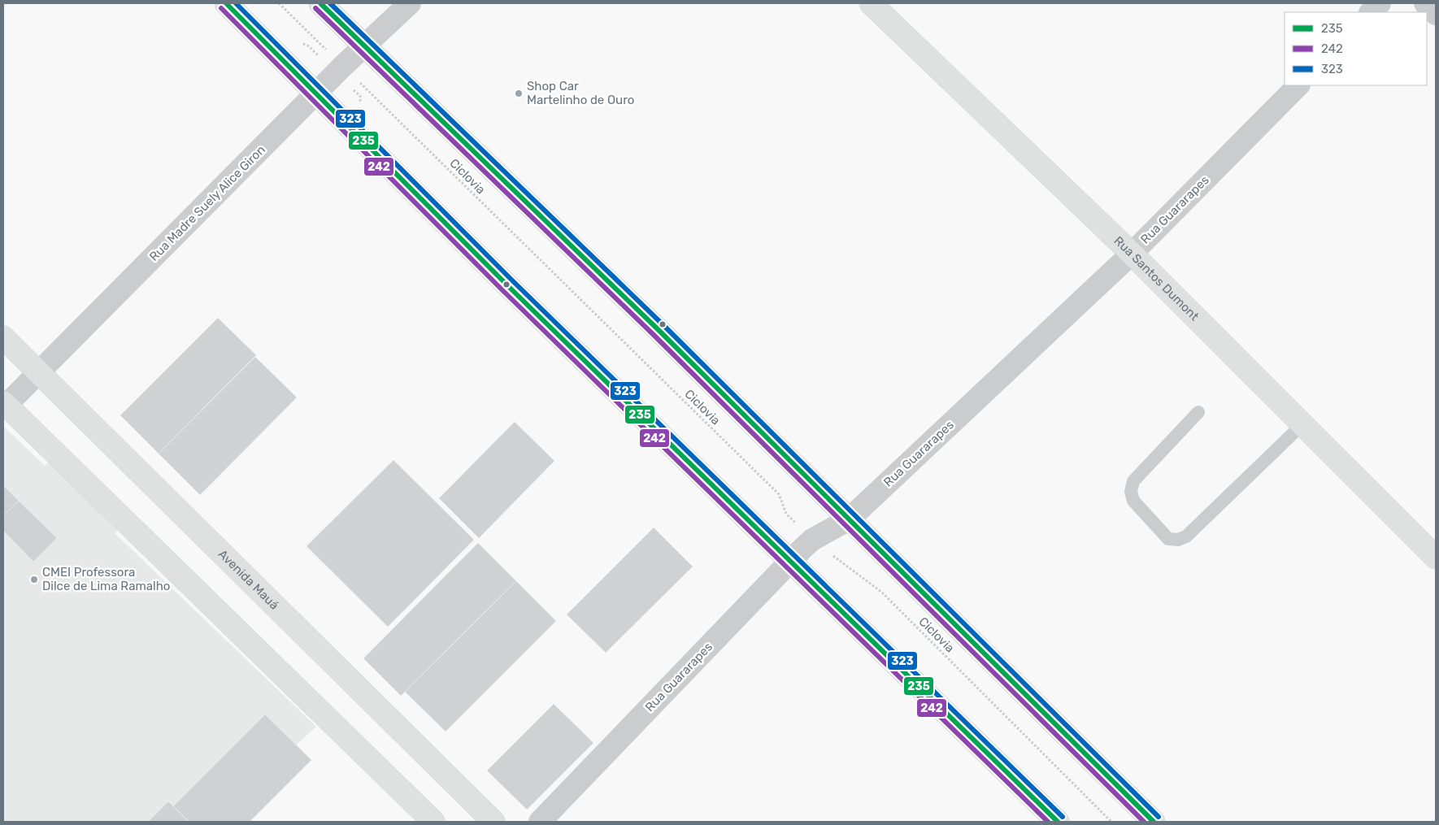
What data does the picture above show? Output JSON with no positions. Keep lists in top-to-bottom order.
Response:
{
  "streets": {
    "main road": ["Rua Santos Dumont", "Avenida Mauá"],
    "street": ["Rua Madre Suely Alice Giron", "Rua Guararapes"],
    "path": ["Ciclovia"]
  },
  "crossings": [
    ["Ciclovia", "Rua Madre Suely Alice Giron"],
    ["Ciclovia", "Rua Guararapes"],
    ["Rua Madre Suely Alice Giron", "Avenida Mauá"],
    ["Rua Guararapes", "Rua Santos Dumont"]
  ],
  "places": ["Shop Car Martelinho de Ouro", "CMEI Professora Dilce de Lima Ramalho"],
  "lines": ["transit line 235", "transit line 323", "transit line 242"],
  "legend": ["235", "242", "323"]
}
